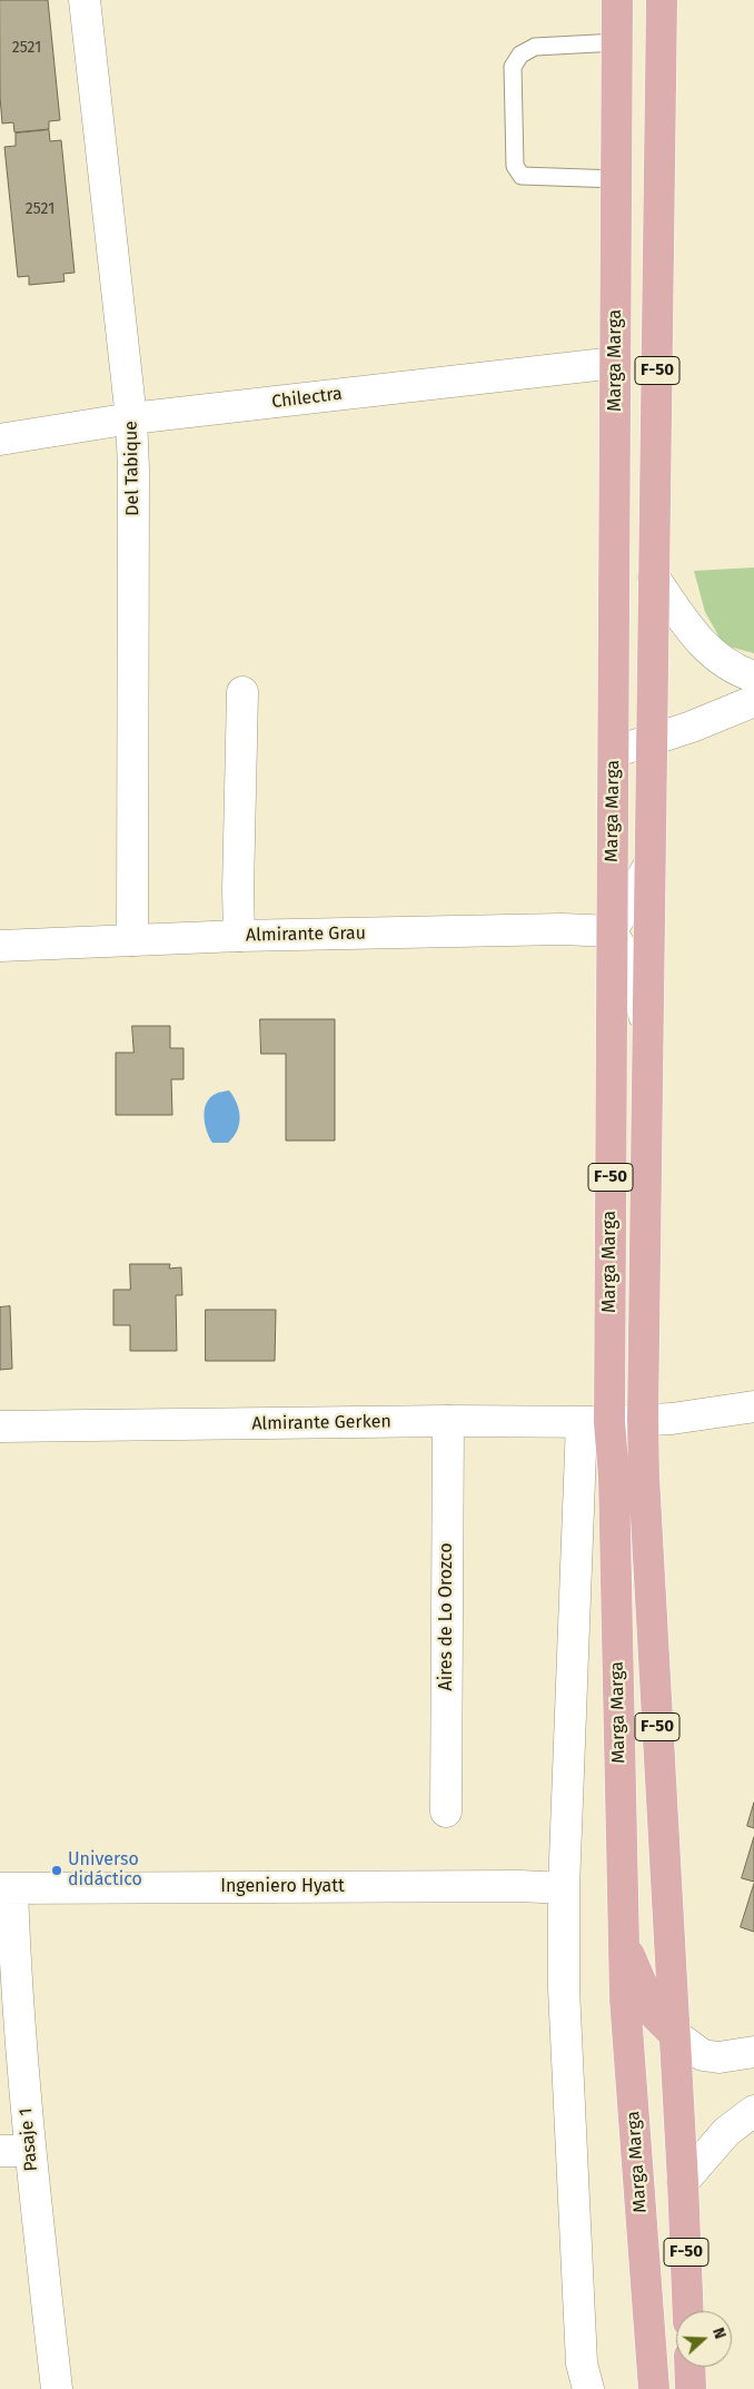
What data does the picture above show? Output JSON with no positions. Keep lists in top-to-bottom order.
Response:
{
  "streets": {
    "main road": ["Marga Marga", "F-50"],
    "street": [
      "Chilectra",
      "Del Tabique",
      "Almirante Grau",
      "Almirante Gerken",
      "Aires de Lo Orozco",
      "Ingeniero Hyatt",
      "Pasaje 1"
    ]
  },
  "crossings": [
    ["Marga Marga", "Chilectra"],
    ["Marga Marga", "Almirante Grau"],
    ["Marga Marga", "Almirante Gerken"],
    ["Marga Marga", "Ingeniero Hyatt"],
    ["Chilectra", "Del Tabique"],
    ["Del Tabique", "Almirante Grau"],
    ["Almirante Gerken", "Aires de Lo Orozco"],
    ["Ingeniero Hyatt", "Pasaje 1"]
  ],
  "places": ["Universo didáctico"],
  "house_numbers": ["2521", "2521"],
  "north": "right"
}
